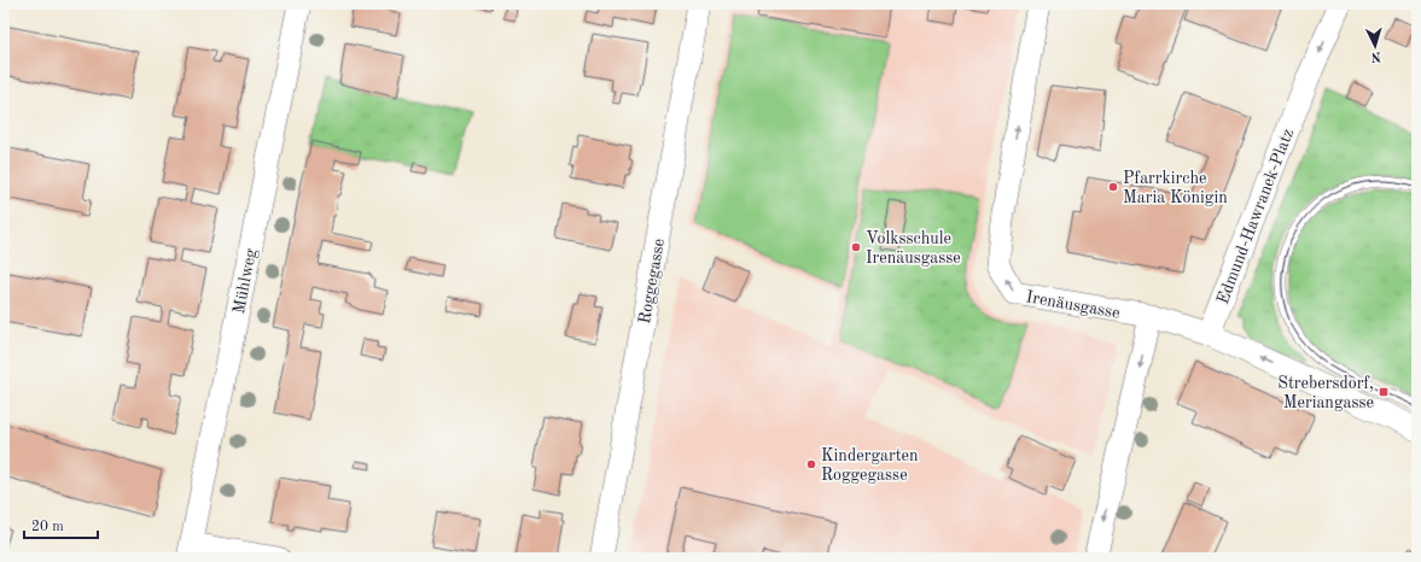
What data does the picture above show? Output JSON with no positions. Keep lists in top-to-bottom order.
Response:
{
  "streets": {
    "street": [
      "Edmund-Hawranek-Platz",
      "Mühlweg",
      "Roggegasse",
      "Irenäusgasse"
    ]
  },
  "one_way": ["Edmund-Hawranek-Platz"],
  "places": {
    "other": ["Pfarrkirche Maria Königin", "Volksschule Irenäusgasse", "Kindergarten Roggegasse"],
    "transit": ["Strebersdorf, Meriangasse"]
  },
  "scale_bar": "20 m",
  "north": "bottom"
}
